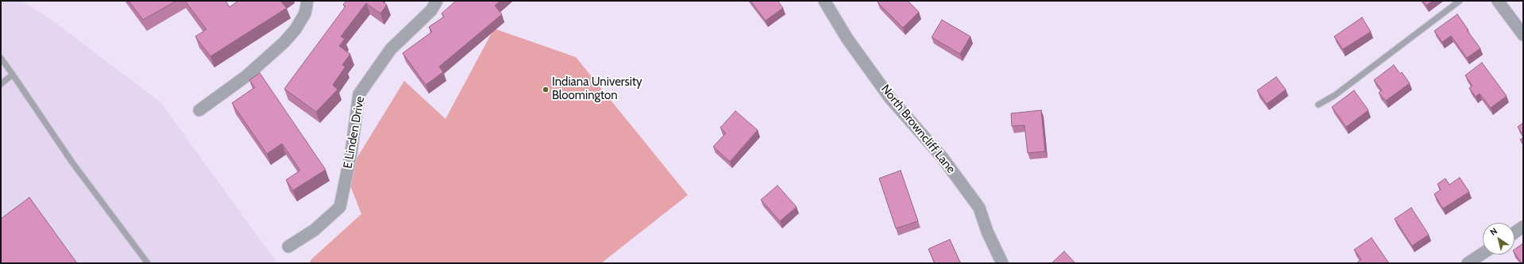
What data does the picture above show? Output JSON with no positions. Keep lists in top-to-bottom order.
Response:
{
  "streets": {
    "street": ["North Browncliff Lane", "E Linden Drive"]
  },
  "places": ["Indiana University Bloomington"],
  "north": "top left"
}
